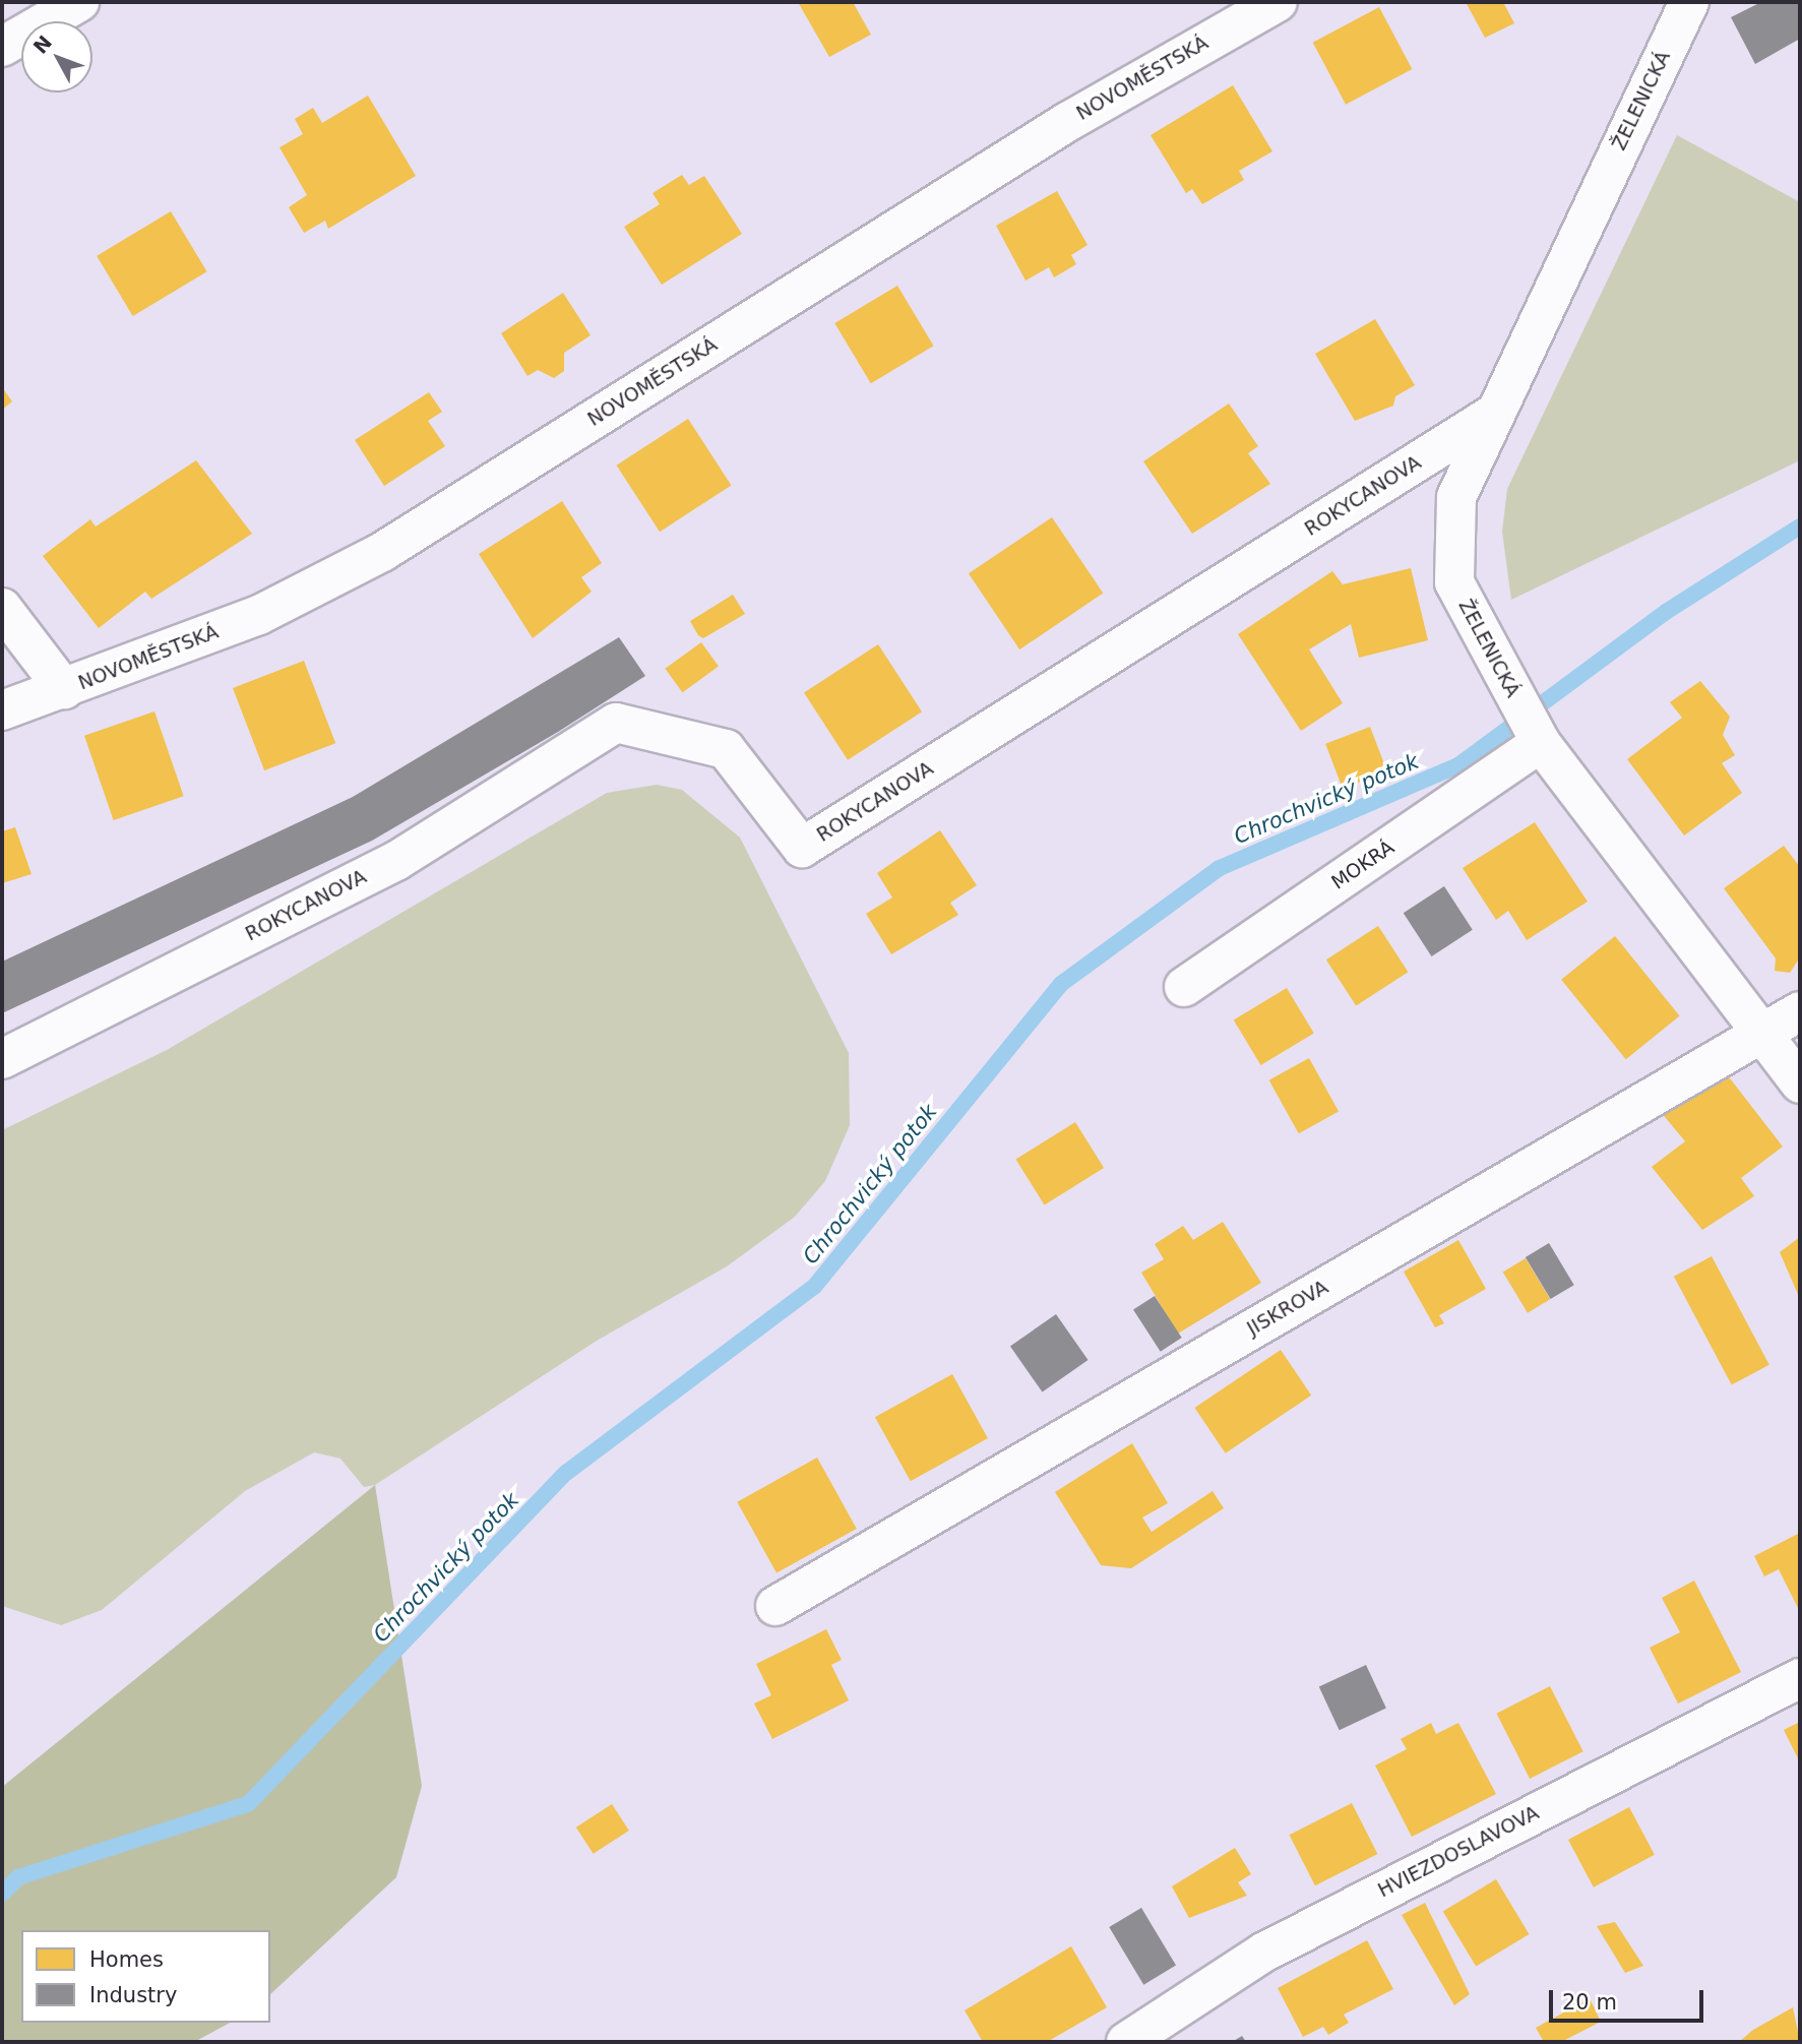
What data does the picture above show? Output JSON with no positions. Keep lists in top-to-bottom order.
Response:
{
  "streets": {
    "street": [
      "NOVOMĚSTSKÁ",
      "ŽELENICKÁ",
      "ROKYCANOVA",
      "MOKRÁ",
      "JISKROVA",
      "HVIEZDOSLAVOVA"
    ]
  },
  "crossings": [
    ["ŽELENICKÁ", "ROKYCANOVA"],
    ["ŽELENICKÁ", "MOKRÁ"],
    ["ŽELENICKÁ", "JISKROVA"]
  ],
  "water": ["Chrochvický potok"],
  "legend": ["Homes", "Industry"],
  "scale_bar": "20 m",
  "north": "top left"
}
